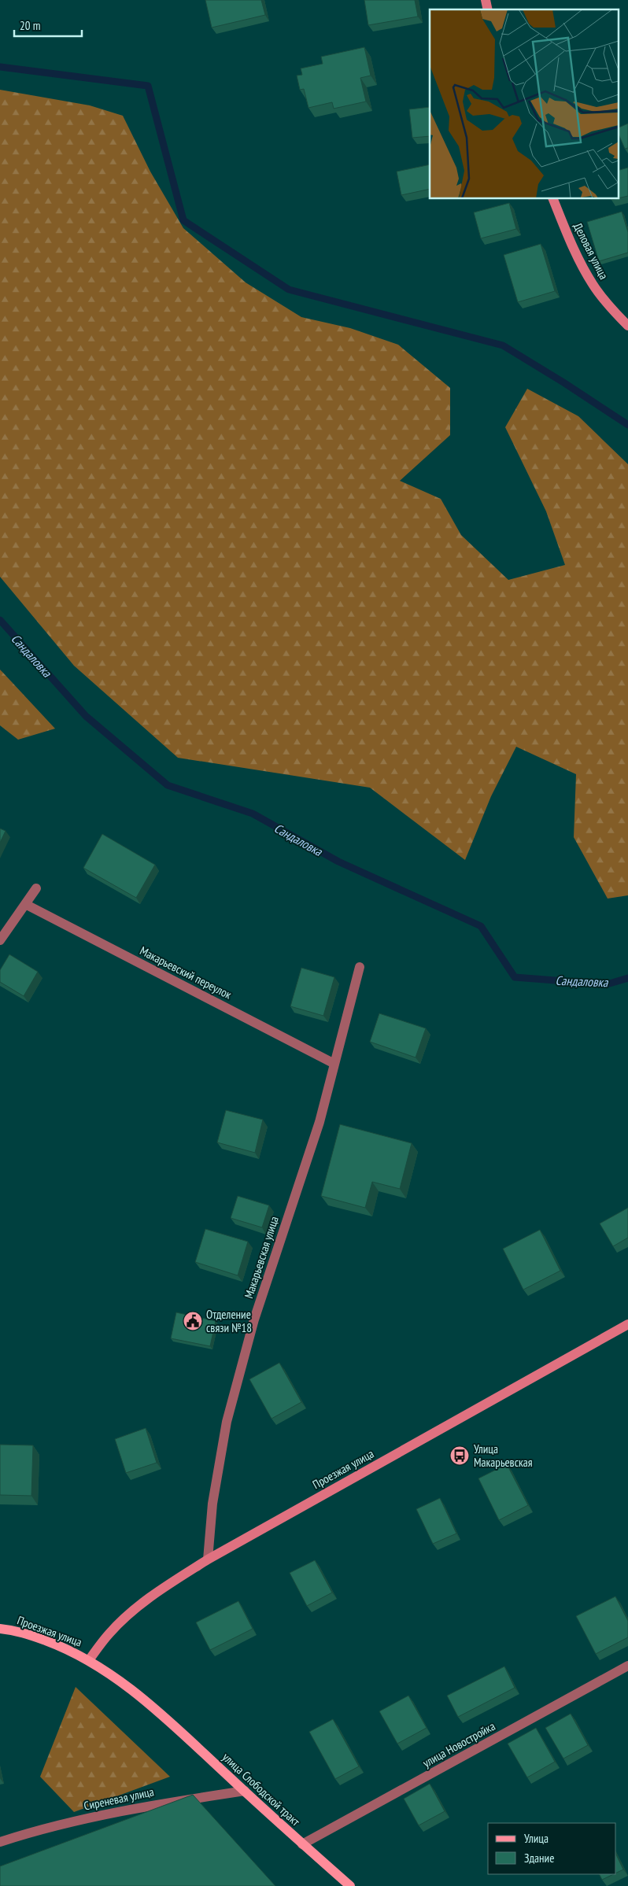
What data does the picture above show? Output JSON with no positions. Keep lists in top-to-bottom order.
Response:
{
  "streets": {
    "main road": ["Проезжая улица", "улица Слободской тракт"],
    "street": [
      "Деловая улица",
      "Макарьевский переулок",
      "Макарьевская улица",
      "улица Новостройка",
      "Сиреневая улица"
    ]
  },
  "crossings": [
    ["Макарьевский переулок", "Макарьевская улица"],
    ["Макарьевская улица", "Проезжая улица"],
    ["Проезжая улица", "улица Слободской тракт"],
    ["улица Новостройка", "улица Слободской тракт"],
    ["улица Слободской тракт", "Сиреневая улица"]
  ],
  "water": ["Сандаловка"],
  "places": {
    "public building": ["Отделение связи №18"],
    "bus stop": ["Улица Макарьевская"]
  },
  "legend": ["Улица", "Здание"],
  "scale_bar": "20 m"
}
